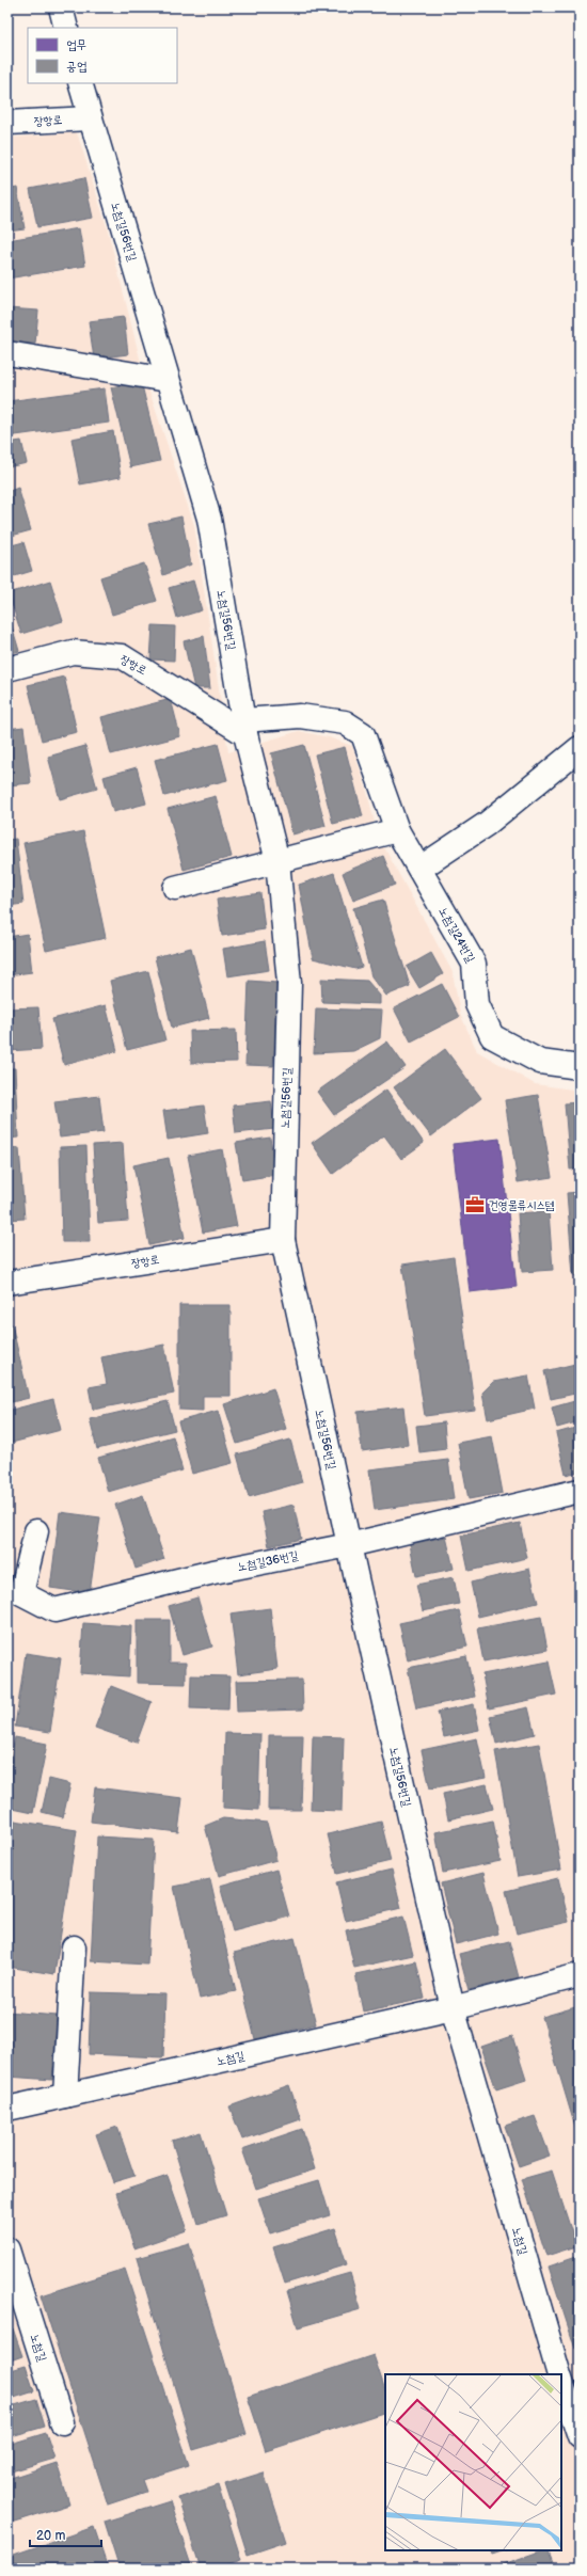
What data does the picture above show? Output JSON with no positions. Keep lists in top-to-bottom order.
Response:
{
  "streets": {
    "street": [
      "장항로",
      "노첨길56번길",
      "노첨길24번길",
      "노첨길36번길",
      "노첨길"
    ]
  },
  "crossings": [
    ["장항로", "노첨길56번길"],
    ["장항로", "노첨길24번길"],
    ["노첨길56번길", "노첨길24번길"],
    ["노첨길56번길", "노첨길36번길"],
    ["노첨길56번길", "노첨길"]
  ],
  "places": {
    "office": ["건영물류시스템"]
  },
  "legend": ["업무", "공업"],
  "scale_bar": "20 m"
}
